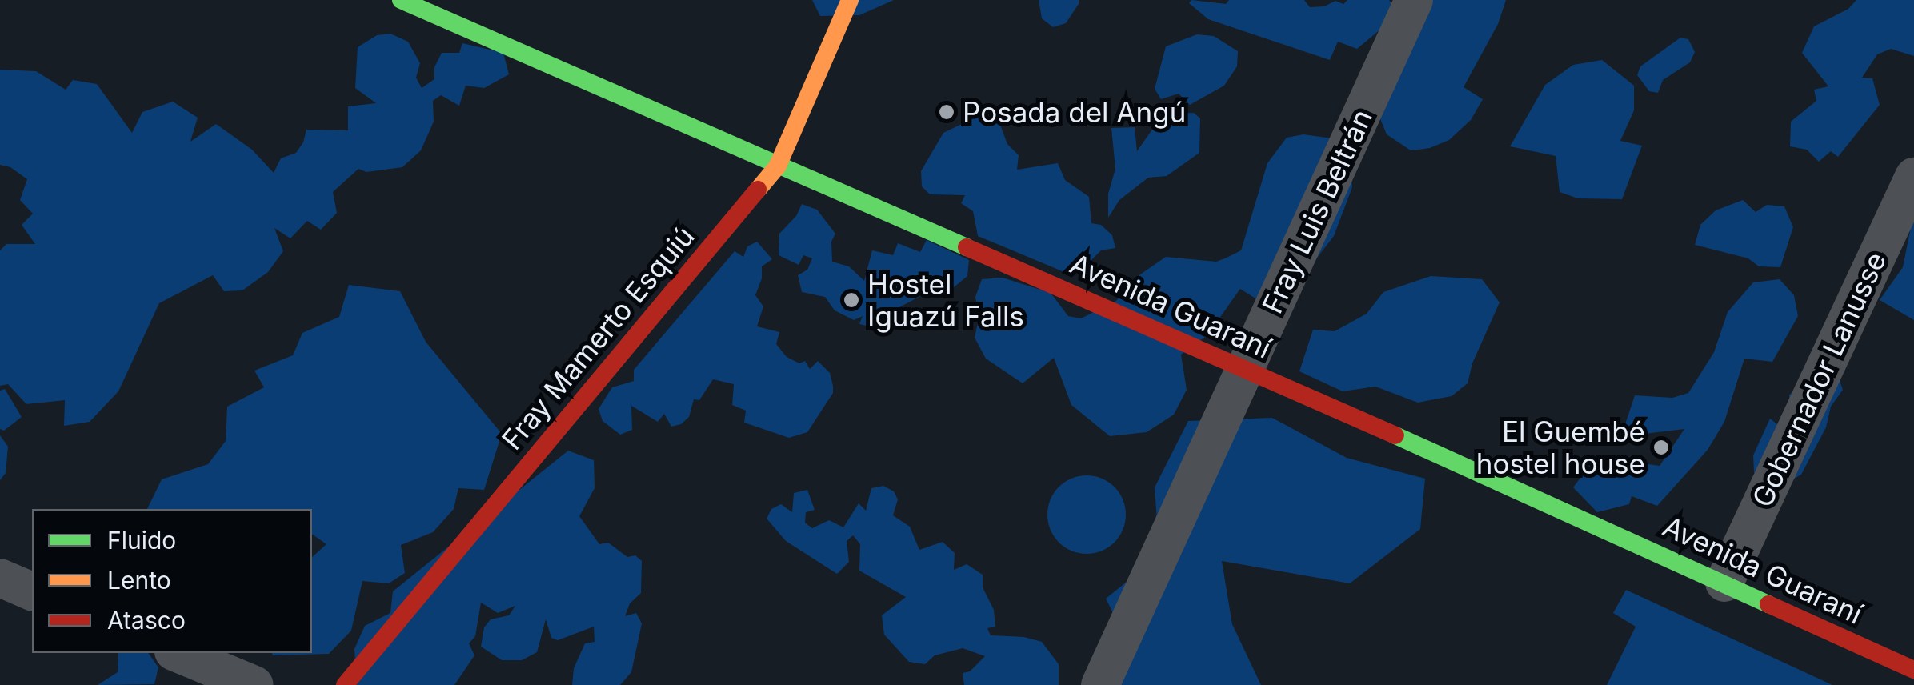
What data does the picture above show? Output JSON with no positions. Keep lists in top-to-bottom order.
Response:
{
  "streets": {
    "main road": ["Avenida Guaraní", "Fray Mamerto Esquiú"],
    "street": ["Fray Luis Beltrán", "Gobernador Lanusse"]
  },
  "crossings": [
    ["Fray Luis Beltrán", "Avenida Guaraní"],
    ["Avenida Guaraní", "Fray Mamerto Esquiú"],
    ["Avenida Guaraní", "Gobernador Lanusse"]
  ],
  "places": ["Posada del Angú", "Hostel Iguazú Falls", "El Guembé hostel house"],
  "legend": ["Fluido", "Lento", "Atasco"]
}
